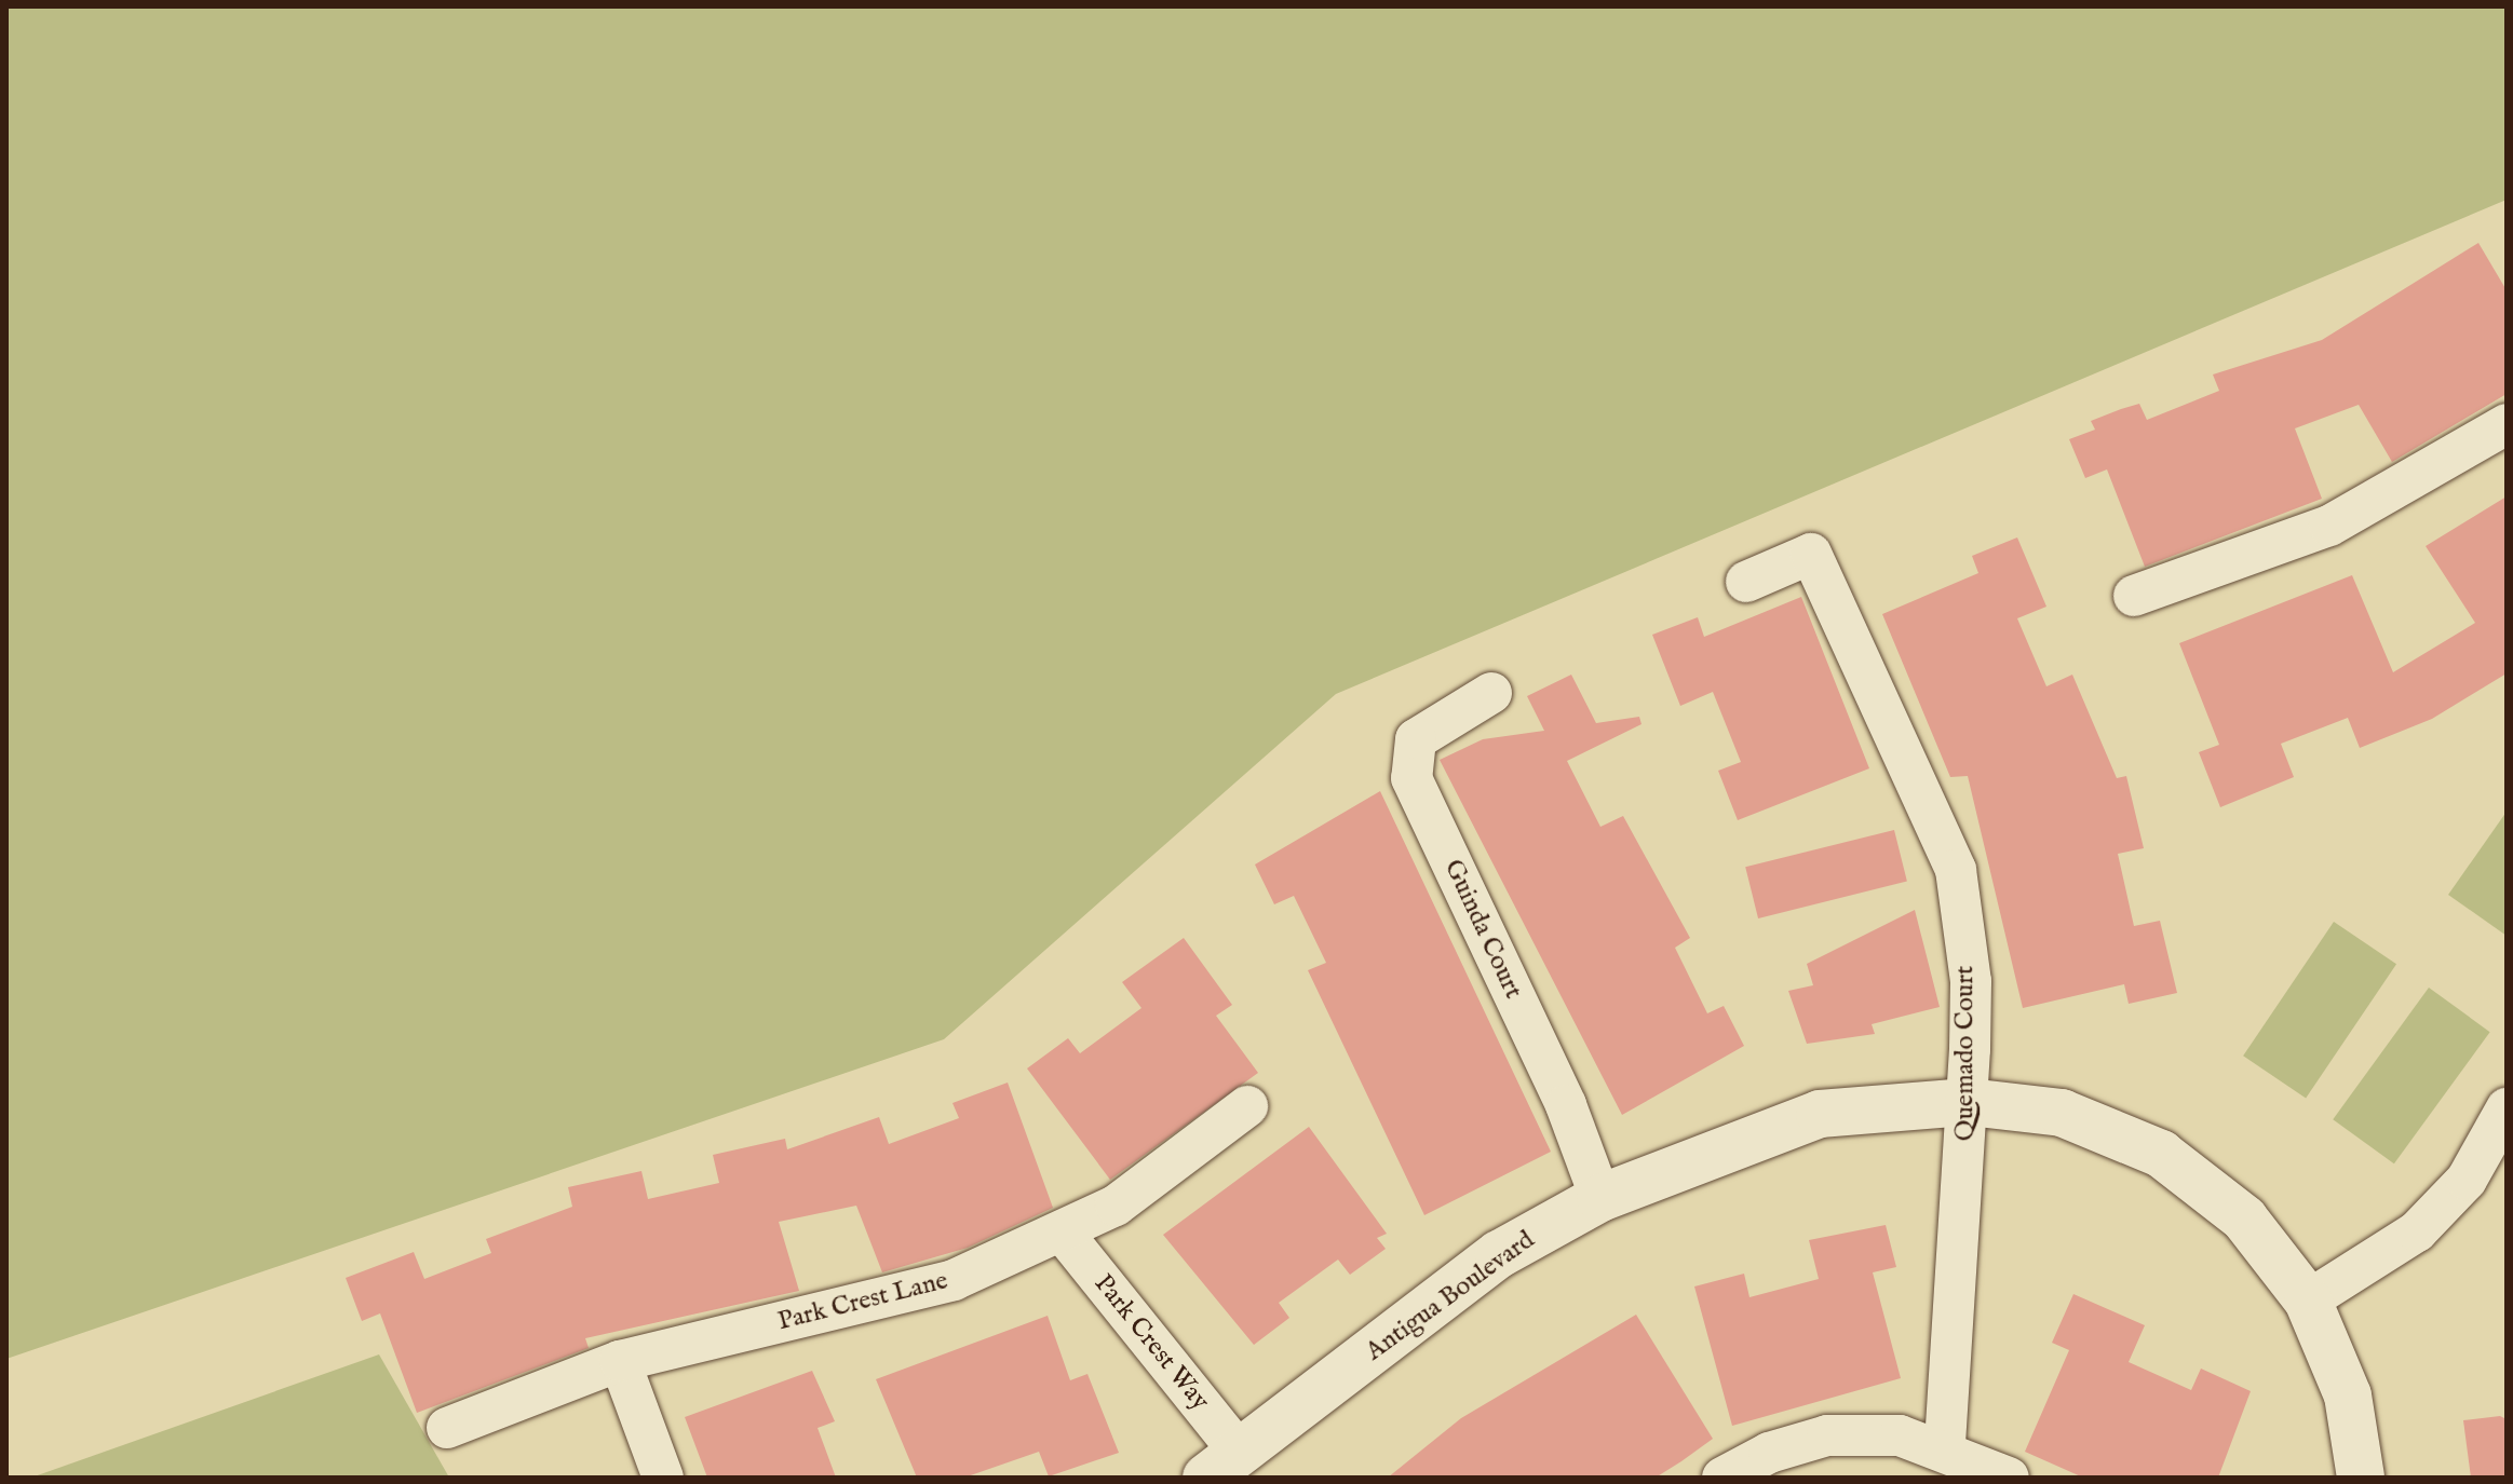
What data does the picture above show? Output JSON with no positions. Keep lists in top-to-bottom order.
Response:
{
  "streets": {
    "street": [
      "Guinda Court",
      "Quemado Court",
      "Antigua Boulevard",
      "Park Crest Lane",
      "Park Crest Way"
    ]
  },
  "crossings": [
    ["Guinda Court", "Antigua Boulevard"],
    ["Quemado Court", "Antigua Boulevard"],
    ["Antigua Boulevard", "Park Crest Way"],
    ["Park Crest Lane", "Park Crest Way"]
  ]
}
